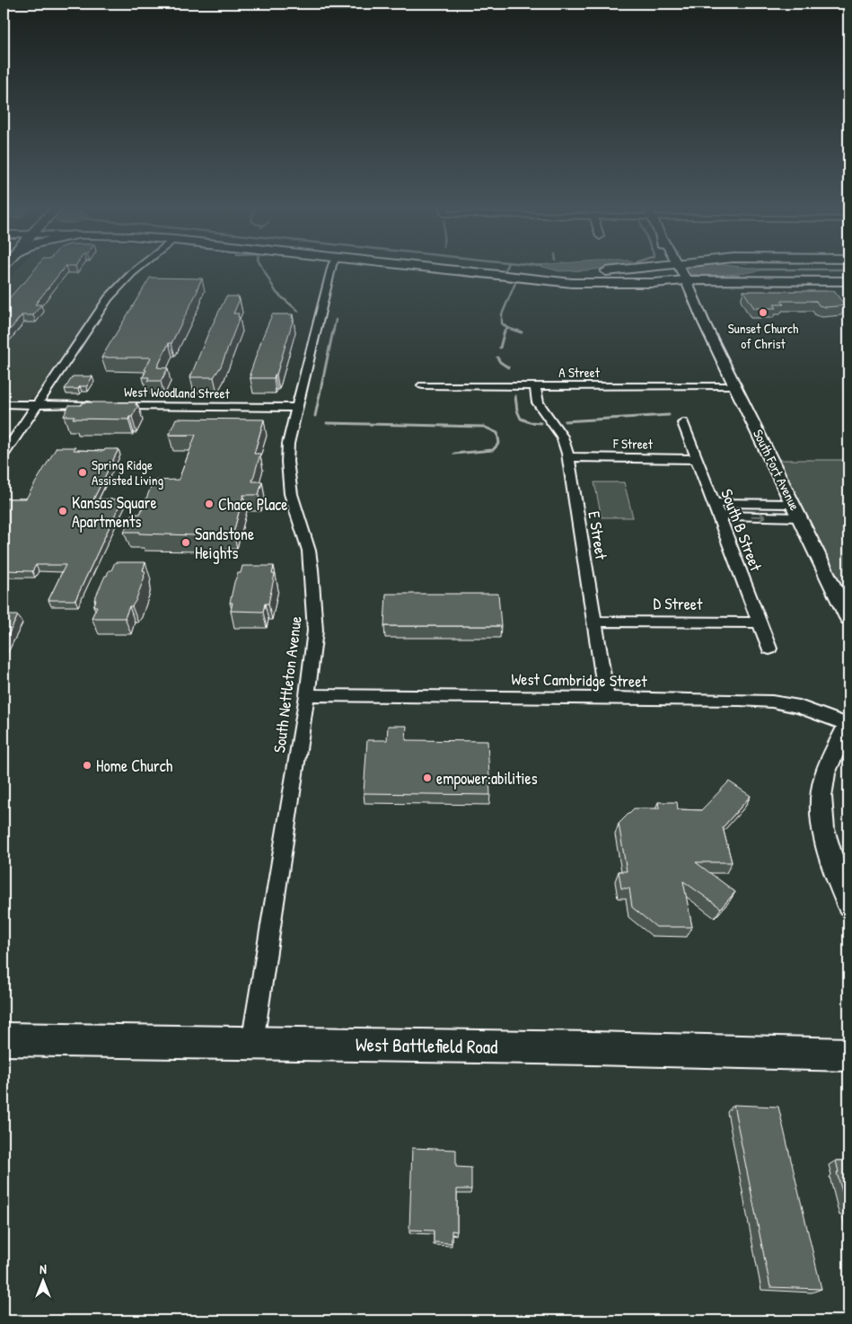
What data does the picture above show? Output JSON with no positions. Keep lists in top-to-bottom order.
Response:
{
  "streets": {
    "main road": ["West Battlefield Road"],
    "street": [
      "A Street",
      "West Woodland Street",
      "F Street",
      "South Fort Avenue",
      "South B Street",
      "E Street",
      "D Street",
      "West Cambridge Street",
      "South Nettleton Avenue"
    ]
  },
  "crossings": [
    ["A Street", "South Fort Avenue"],
    ["A Street", "E Street"],
    ["West Woodland Street", "South Nettleton Avenue"],
    ["F Street", "South B Street"],
    ["F Street", "E Street"],
    ["South B Street", "D Street"],
    ["E Street", "D Street"],
    ["E Street", "West Cambridge Street"],
    ["West Cambridge Street", "South Nettleton Avenue"],
    ["South Nettleton Avenue", "West Battlefield Road"]
  ],
  "places": [
    "Sunset Church of Christ",
    "Spring Ridge Assisted Living",
    "Chace Place",
    "Kansas Square Apartments",
    "Sandstone Heights",
    "Home Church",
    "empower:abilities"
  ],
  "north": "top"
}
